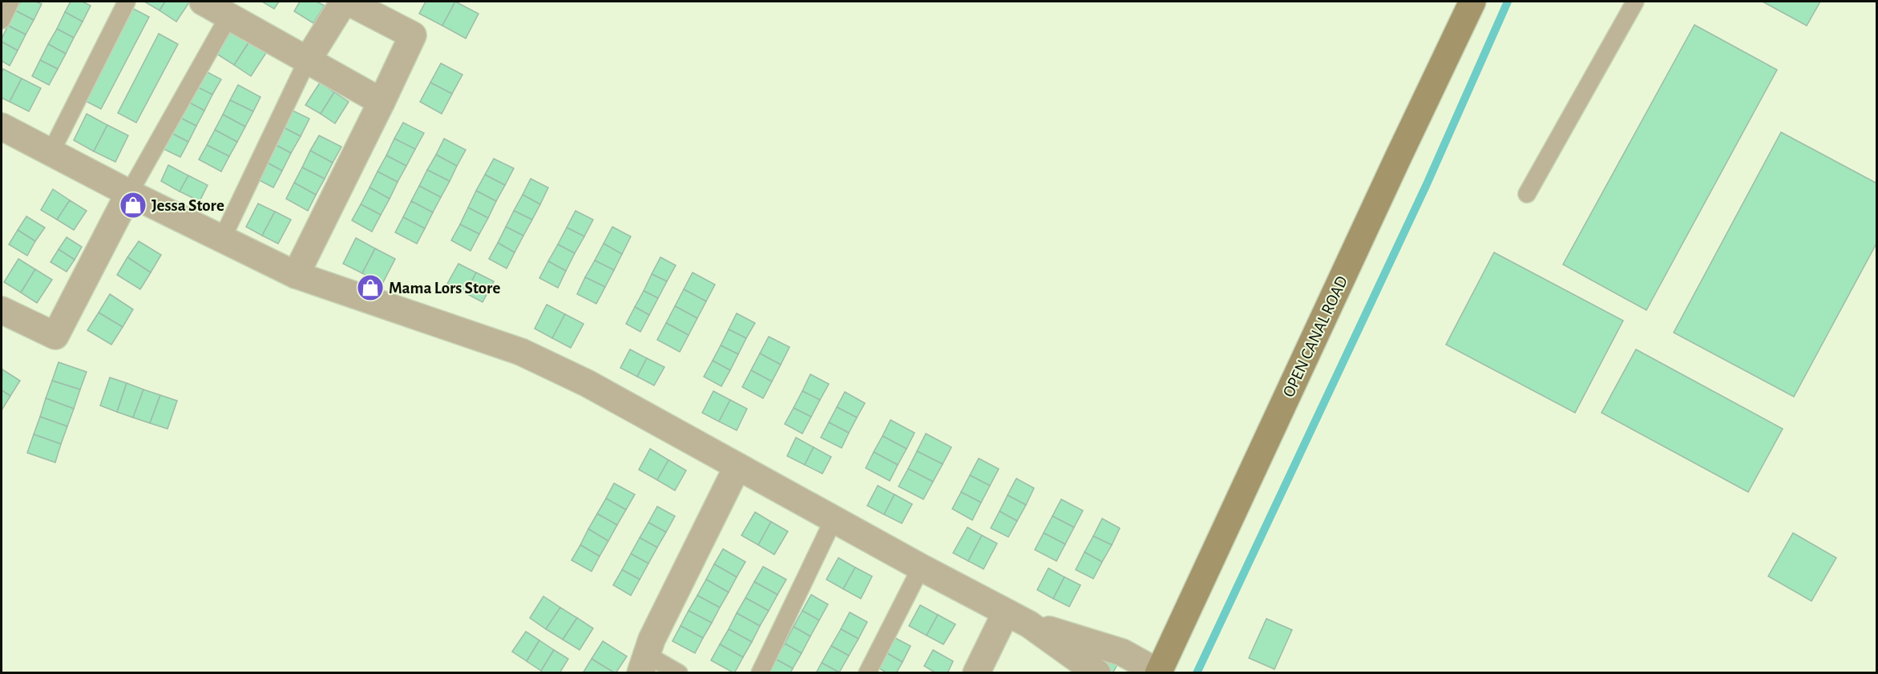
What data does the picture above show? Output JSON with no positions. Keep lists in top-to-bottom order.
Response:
{
  "streets": {
    "street": ["OPEN CANAL ROAD"]
  },
  "places": {
    "shop": ["Jessa Store", "Mama Lors Store"]
  }
}
